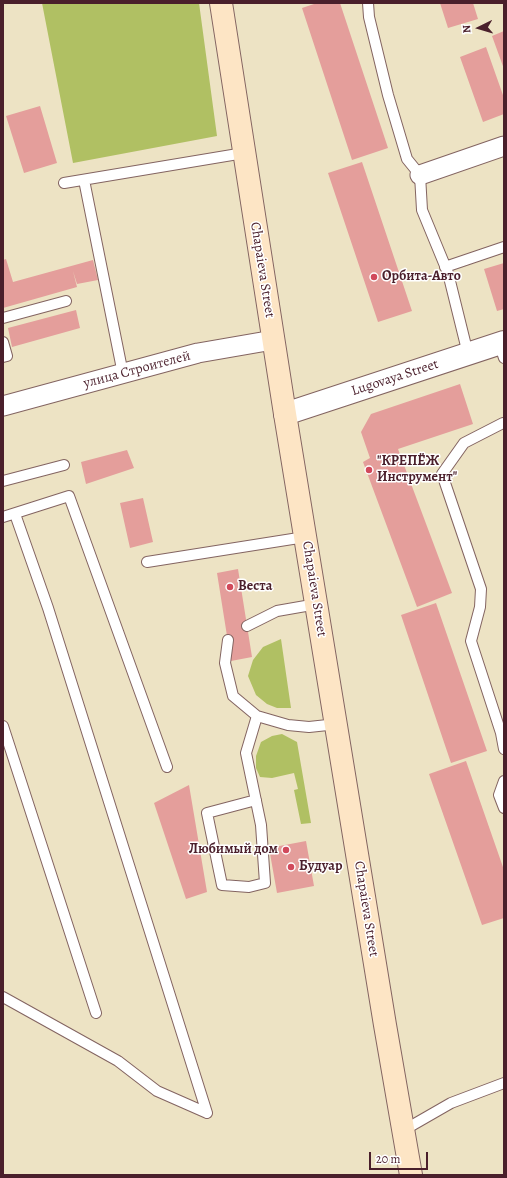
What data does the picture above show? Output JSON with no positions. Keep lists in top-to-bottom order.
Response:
{
  "streets": {
    "main road": ["Chapaieva Street"],
    "street": ["улица Строителей", "Lugovaya Street"]
  },
  "crossings": [
    ["Chapaieva Street", "улица Строителей"],
    ["Chapaieva Street", "Lugovaya Street"]
  ],
  "places": [
    "Орбита-Авто",
    "\"КРЕПЁЖ Инструмент\"",
    "Веста",
    "Любимый дом",
    "Будуар"
  ],
  "scale_bar": "20 m",
  "north": "left"
}
